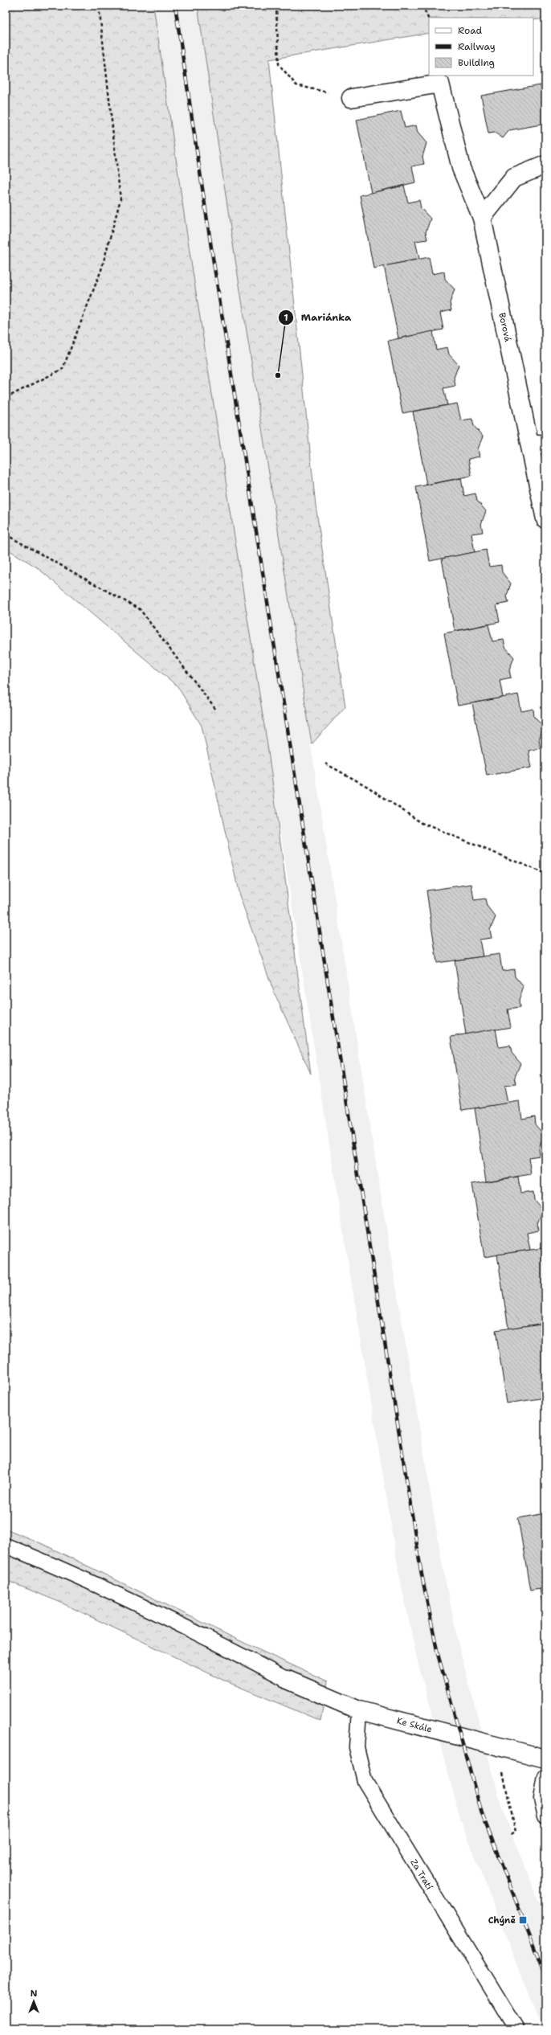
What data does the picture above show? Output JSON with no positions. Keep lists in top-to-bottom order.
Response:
{
  "streets": {
    "street": ["Borová", "Ke Skále"],
    "lane": ["Za Tratí"]
  },
  "crossings": [
    ["Ke Skále", "Za Tratí"]
  ],
  "places": {
    "other": ["Mariánka"],
    "transit": ["Chýně"]
  },
  "legend": ["Road", "Railway", "Building"],
  "north": "top"
}
